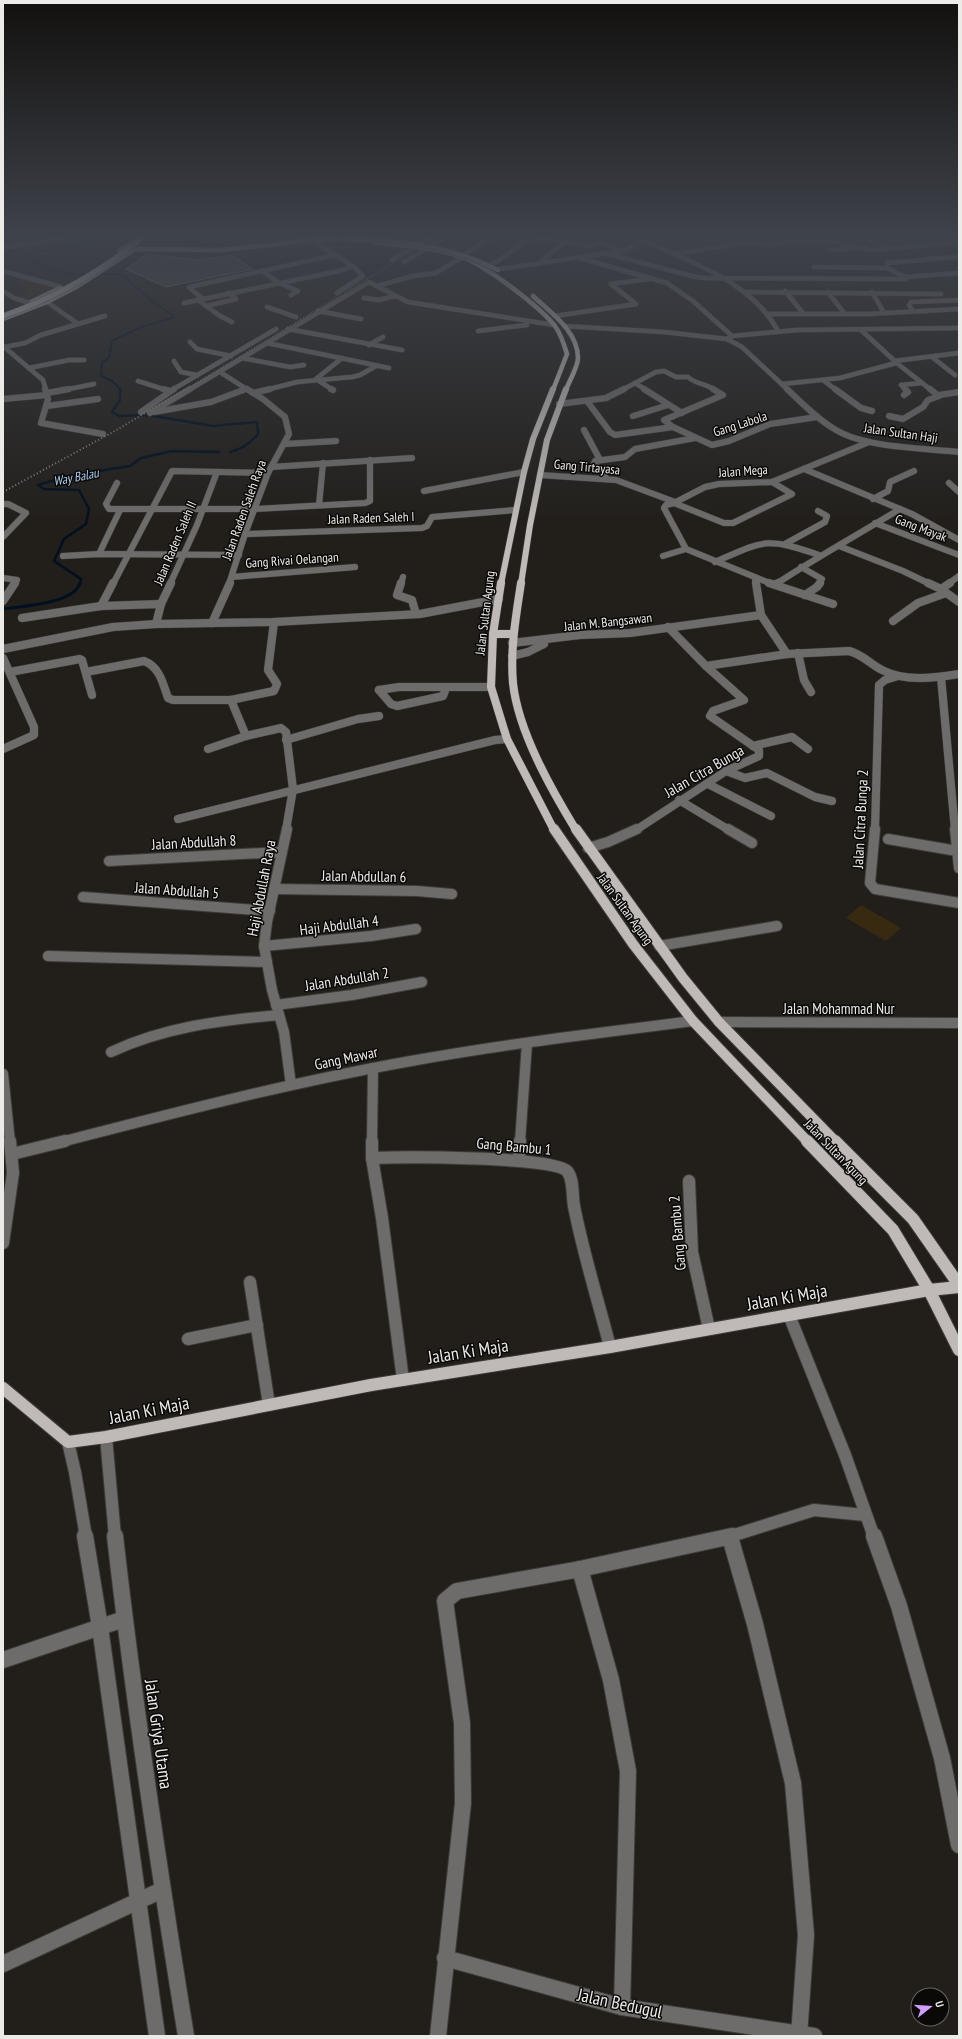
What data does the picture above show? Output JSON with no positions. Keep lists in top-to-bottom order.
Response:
{
  "streets": {
    "main road": ["Jalan Sultan Agung", "Jalan Ki Maja"],
    "street": [
      "Gang Labola",
      "Jalan Sultan Haji",
      "Gang Tirtayasa",
      "Jalan Mega",
      "Jalan Raden Saleh Raya",
      "Jalan Raden Saleh I",
      "Gang Mayak",
      "Jalan Raden Saleh II",
      "Gang Rivai Oelangan",
      "Jalan M. Bangsawan",
      "Jalan Citra Bunga",
      "Jalan Citra Bunga 2",
      "Jalan Abdullah 8",
      "Jalan Abdullan 6",
      "Haji Abdullah Raya",
      "Jalan Abdullah 5",
      "Haji Abdullah 4",
      "Jalan Abdullah 2",
      "Jalan Mohammad Nur",
      "Gang Mawar",
      "Gang Bambu 1",
      "Gang Bambu 2",
      "Jalan Griya Utama",
      "Jalan Bedugul"
    ]
  },
  "crossings": [
    ["Gang Labola", "Jalan Sultan Haji"],
    ["Jalan Sultan Haji", "Jalan Mega"],
    ["Gang Tirtayasa", "Jalan Mega"],
    ["Gang Tirtayasa", "Jalan Sultan Agung"],
    ["Jalan Raden Saleh Raya", "Jalan Raden Saleh I"],
    ["Jalan Raden Saleh Raya", "Gang Rivai Oelangan"],
    ["Jalan Raden Saleh I", "Jalan Sultan Agung"],
    ["Jalan Sultan Agung", "Jalan M. Bangsawan"],
    ["Jalan Sultan Agung", "Jalan Citra Bunga"],
    ["Jalan Sultan Agung", "Jalan Mohammad Nur"],
    ["Jalan Sultan Agung", "Gang Mawar"],
    ["Jalan Sultan Agung", "Jalan Ki Maja"],
    ["Jalan Abdullah 8", "Haji Abdullah Raya"],
    ["Jalan Abdullan 6", "Haji Abdullah Raya"],
    ["Haji Abdullah Raya", "Jalan Abdullah 5"],
    ["Haji Abdullah Raya", "Haji Abdullah 4"],
    ["Haji Abdullah Raya", "Jalan Abdullah 2"],
    ["Haji Abdullah Raya", "Gang Mawar"],
    ["Gang Bambu 1", "Jalan Ki Maja"],
    ["Gang Bambu 2", "Jalan Ki Maja"],
    ["Jalan Ki Maja", "Jalan Griya Utama"]
  ],
  "water": ["Way Balau"],
  "north": "right"
}
